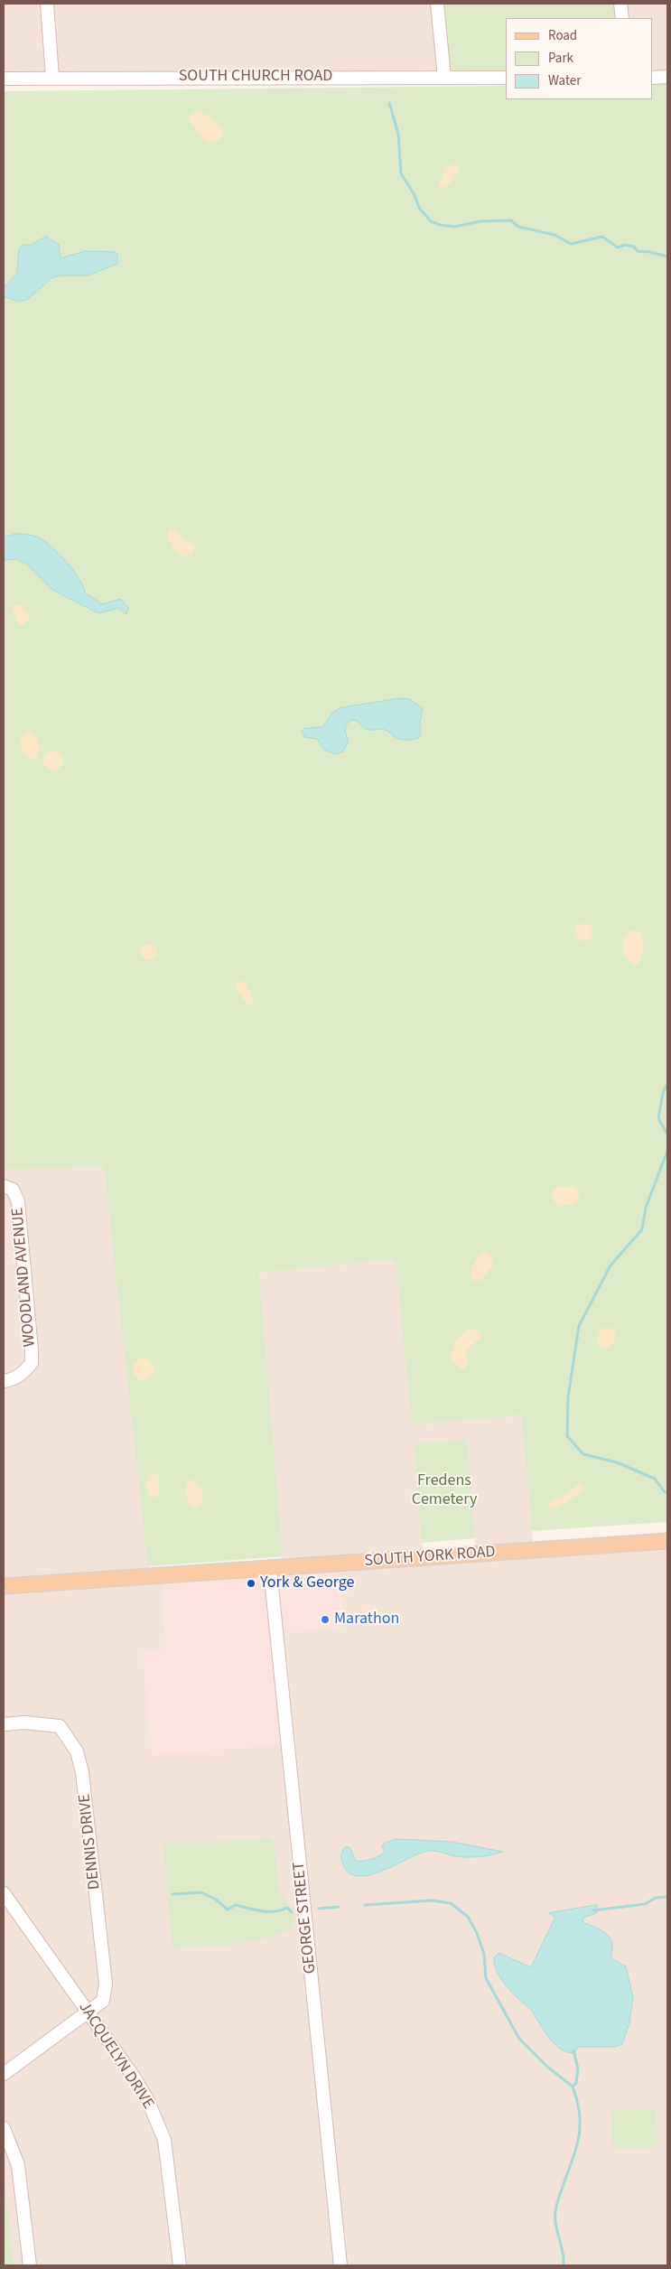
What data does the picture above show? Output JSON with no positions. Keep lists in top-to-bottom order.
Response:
{
  "streets": {
    "main road": ["SOUTH YORK ROAD"],
    "street": [
      "SOUTH CHURCH ROAD",
      "WOODLAND AVENUE",
      "DENNIS DRIVE",
      "GEORGE STREET",
      "JACQUELYN DRIVE"
    ]
  },
  "crossings": [
    ["SOUTH YORK ROAD", "GEORGE STREET"],
    ["DENNIS DRIVE", "JACQUELYN DRIVE"]
  ],
  "parks": ["Fredens Cemetery"],
  "places": ["York & George", "Marathon"],
  "legend": ["Road", "Park", "Water"]
}
